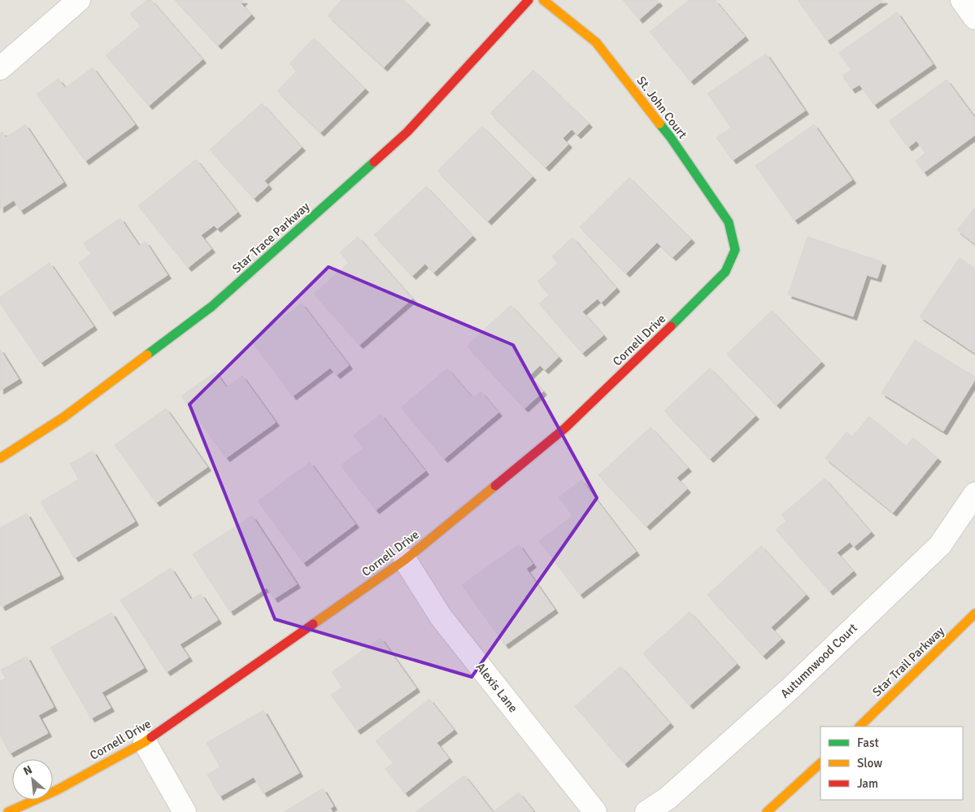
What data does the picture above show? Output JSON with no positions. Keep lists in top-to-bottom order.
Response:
{
  "streets": {
    "street": [
      "St. John Court",
      "Star Trace Parkway",
      "Cornell Drive",
      "Autumnwood Court",
      "Star Trail Parkway",
      "Alexis Lane"
    ]
  },
  "crossings": [
    ["St. John Court", "Cornell Drive"],
    ["Cornell Drive", "Alexis Lane"]
  ],
  "legend": ["Fast", "Slow", "Jam"],
  "north": "top left"
}
